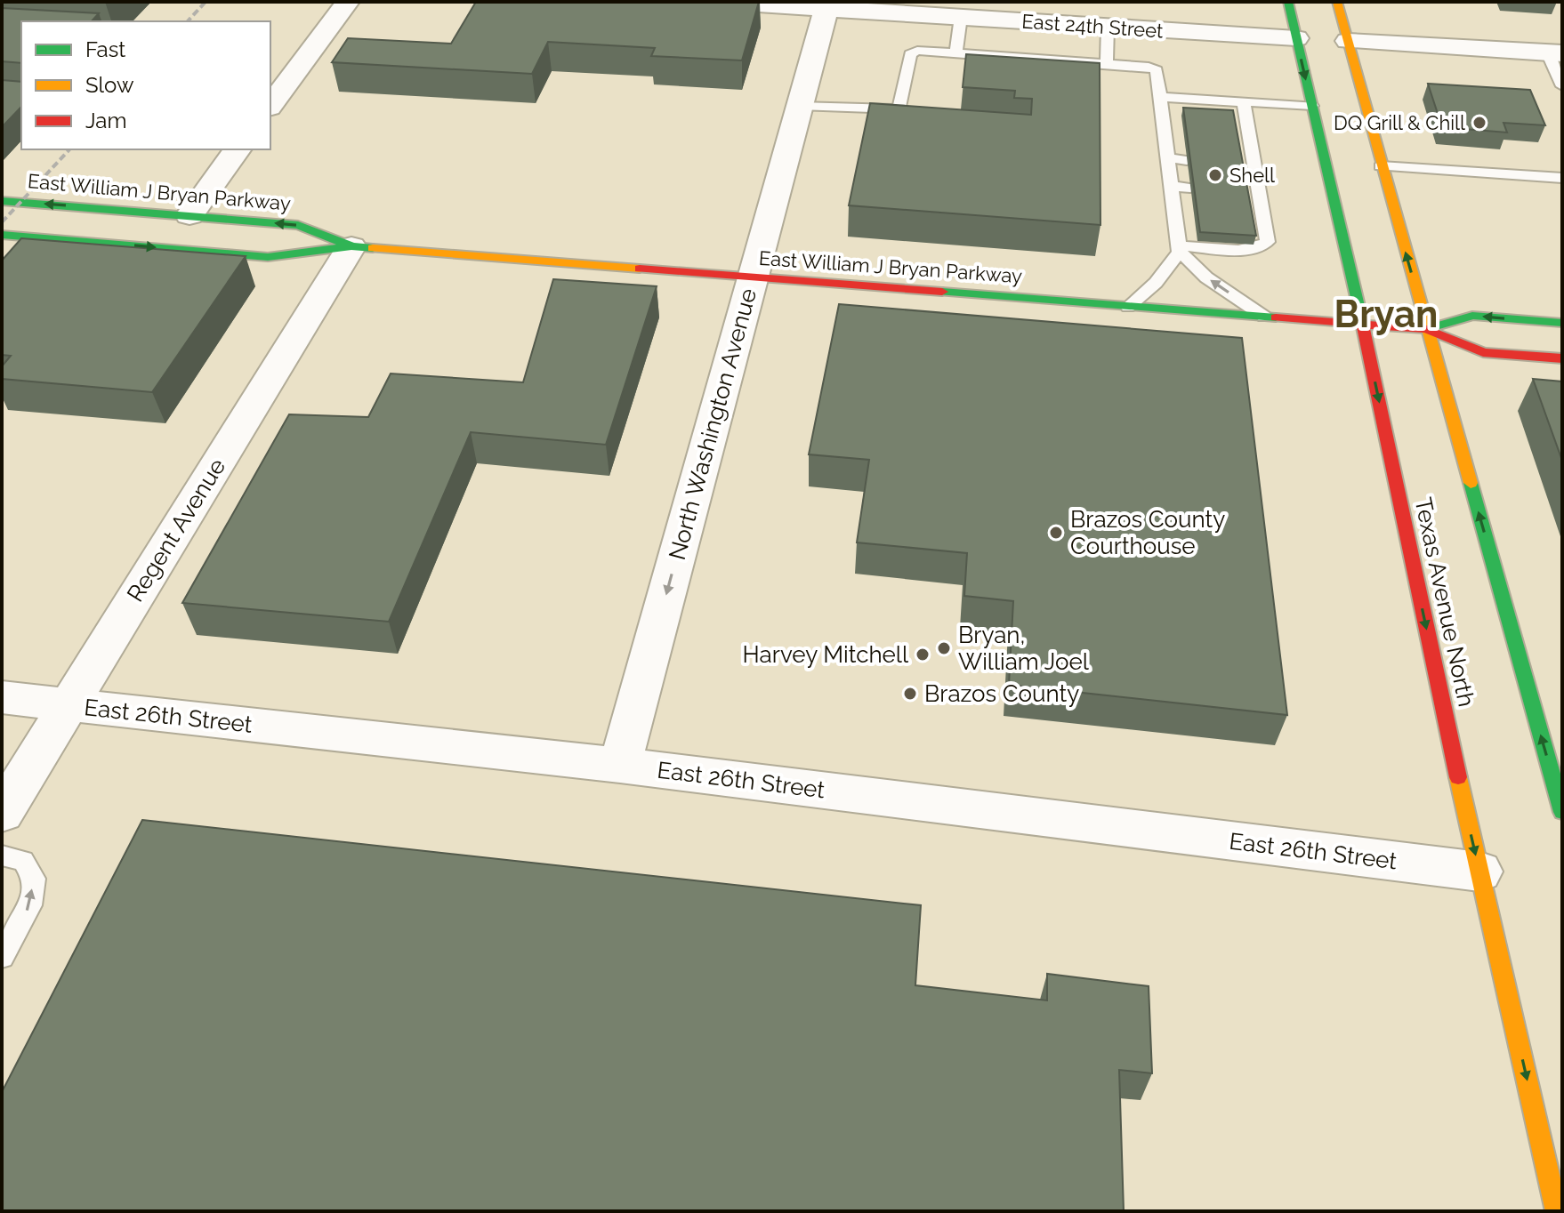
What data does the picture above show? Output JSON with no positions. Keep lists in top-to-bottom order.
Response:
{
  "streets": {
    "main road": ["East William J Bryan Parkway", "Texas Avenue North"],
    "street": [
      "East 24th Street",
      "North Washington Avenue",
      "Regent Avenue",
      "East 26th Street"
    ]
  },
  "crossings": [
    ["East 24th Street", "North Washington Avenue"],
    ["East 24th Street", "Texas Avenue North"],
    ["East William J Bryan Parkway", "North Washington Avenue"],
    ["East William J Bryan Parkway", "Regent Avenue"],
    ["East William J Bryan Parkway", "Texas Avenue North"],
    ["North Washington Avenue", "East 26th Street"],
    ["Regent Avenue", "East 26th Street"],
    ["Texas Avenue North", "East 26th Street"]
  ],
  "one_way": ["North Washington Avenue"],
  "districts": ["Bryan"],
  "places": [
    "DQ Grill & Chill",
    "Shell",
    "Brazos County Courthouse",
    "Bryan, William Joel",
    "Harvey Mitchell",
    "Brazos County"
  ],
  "legend": ["Fast", "Slow", "Jam"]
}
